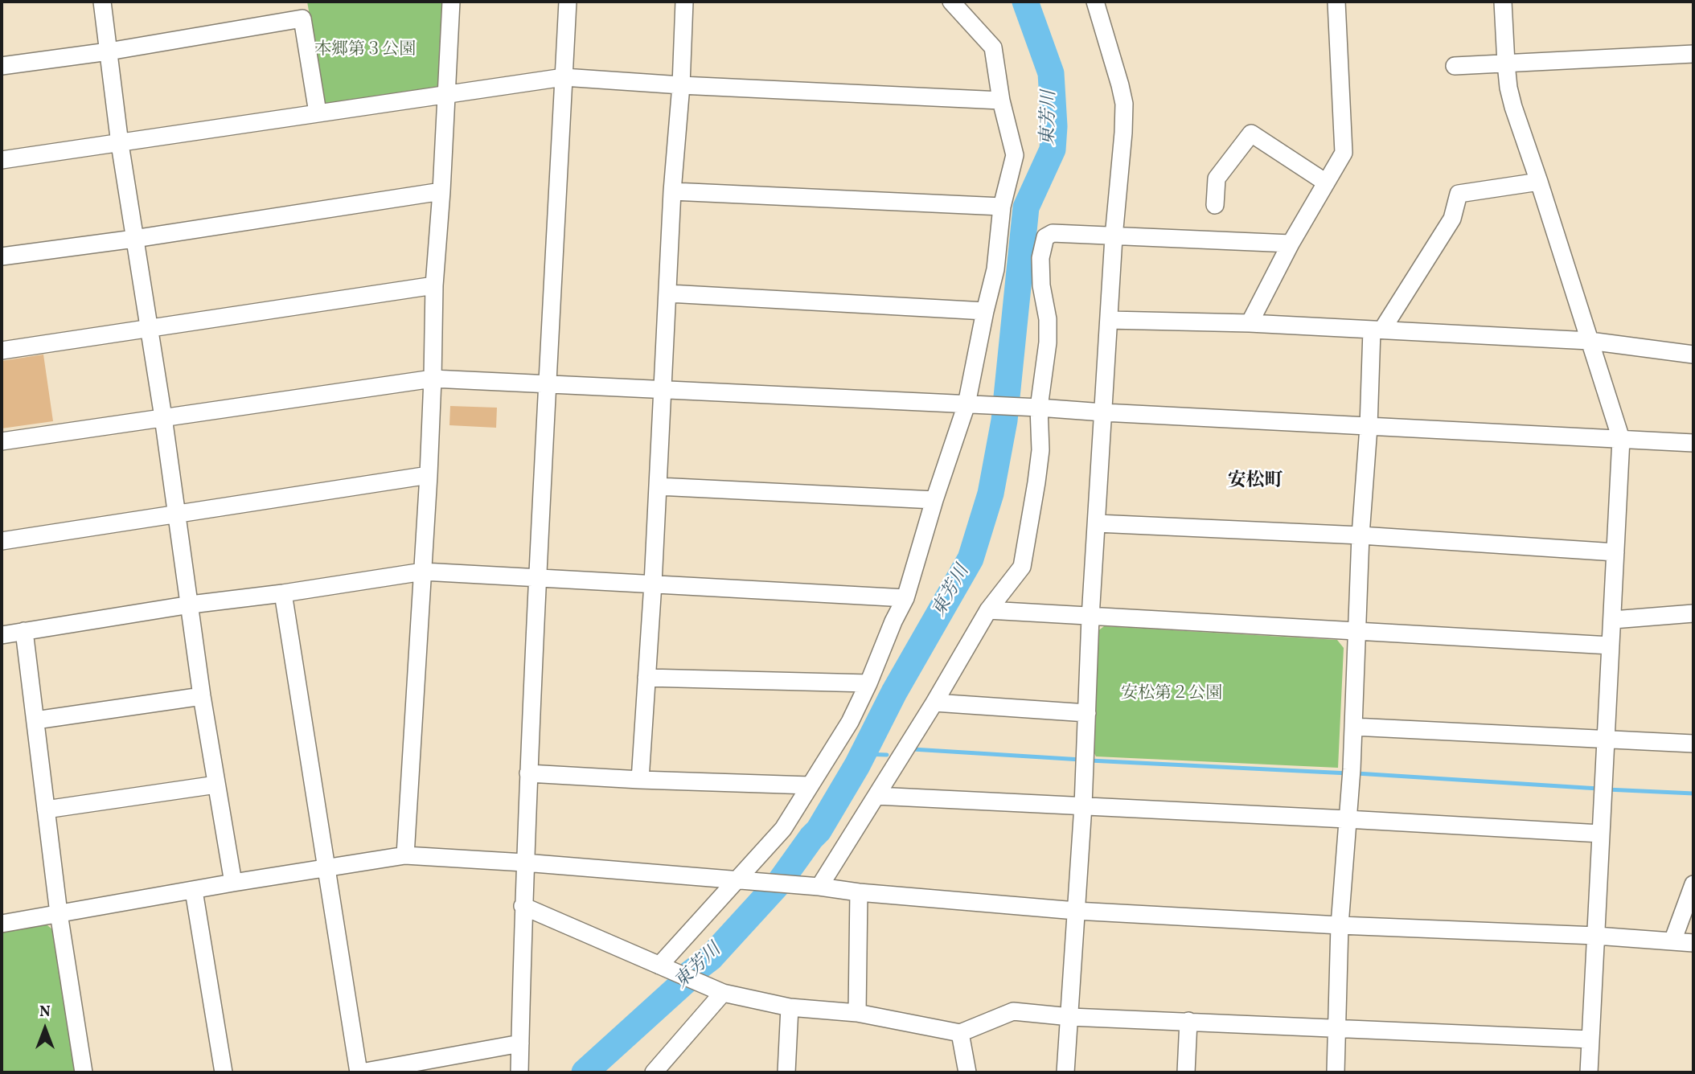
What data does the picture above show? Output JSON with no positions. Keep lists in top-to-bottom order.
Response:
{
  "districts": ["安松町"],
  "water": ["東芳川"],
  "parks": ["本郷第３公園", "安松第２公園"],
  "north": "top"
}
